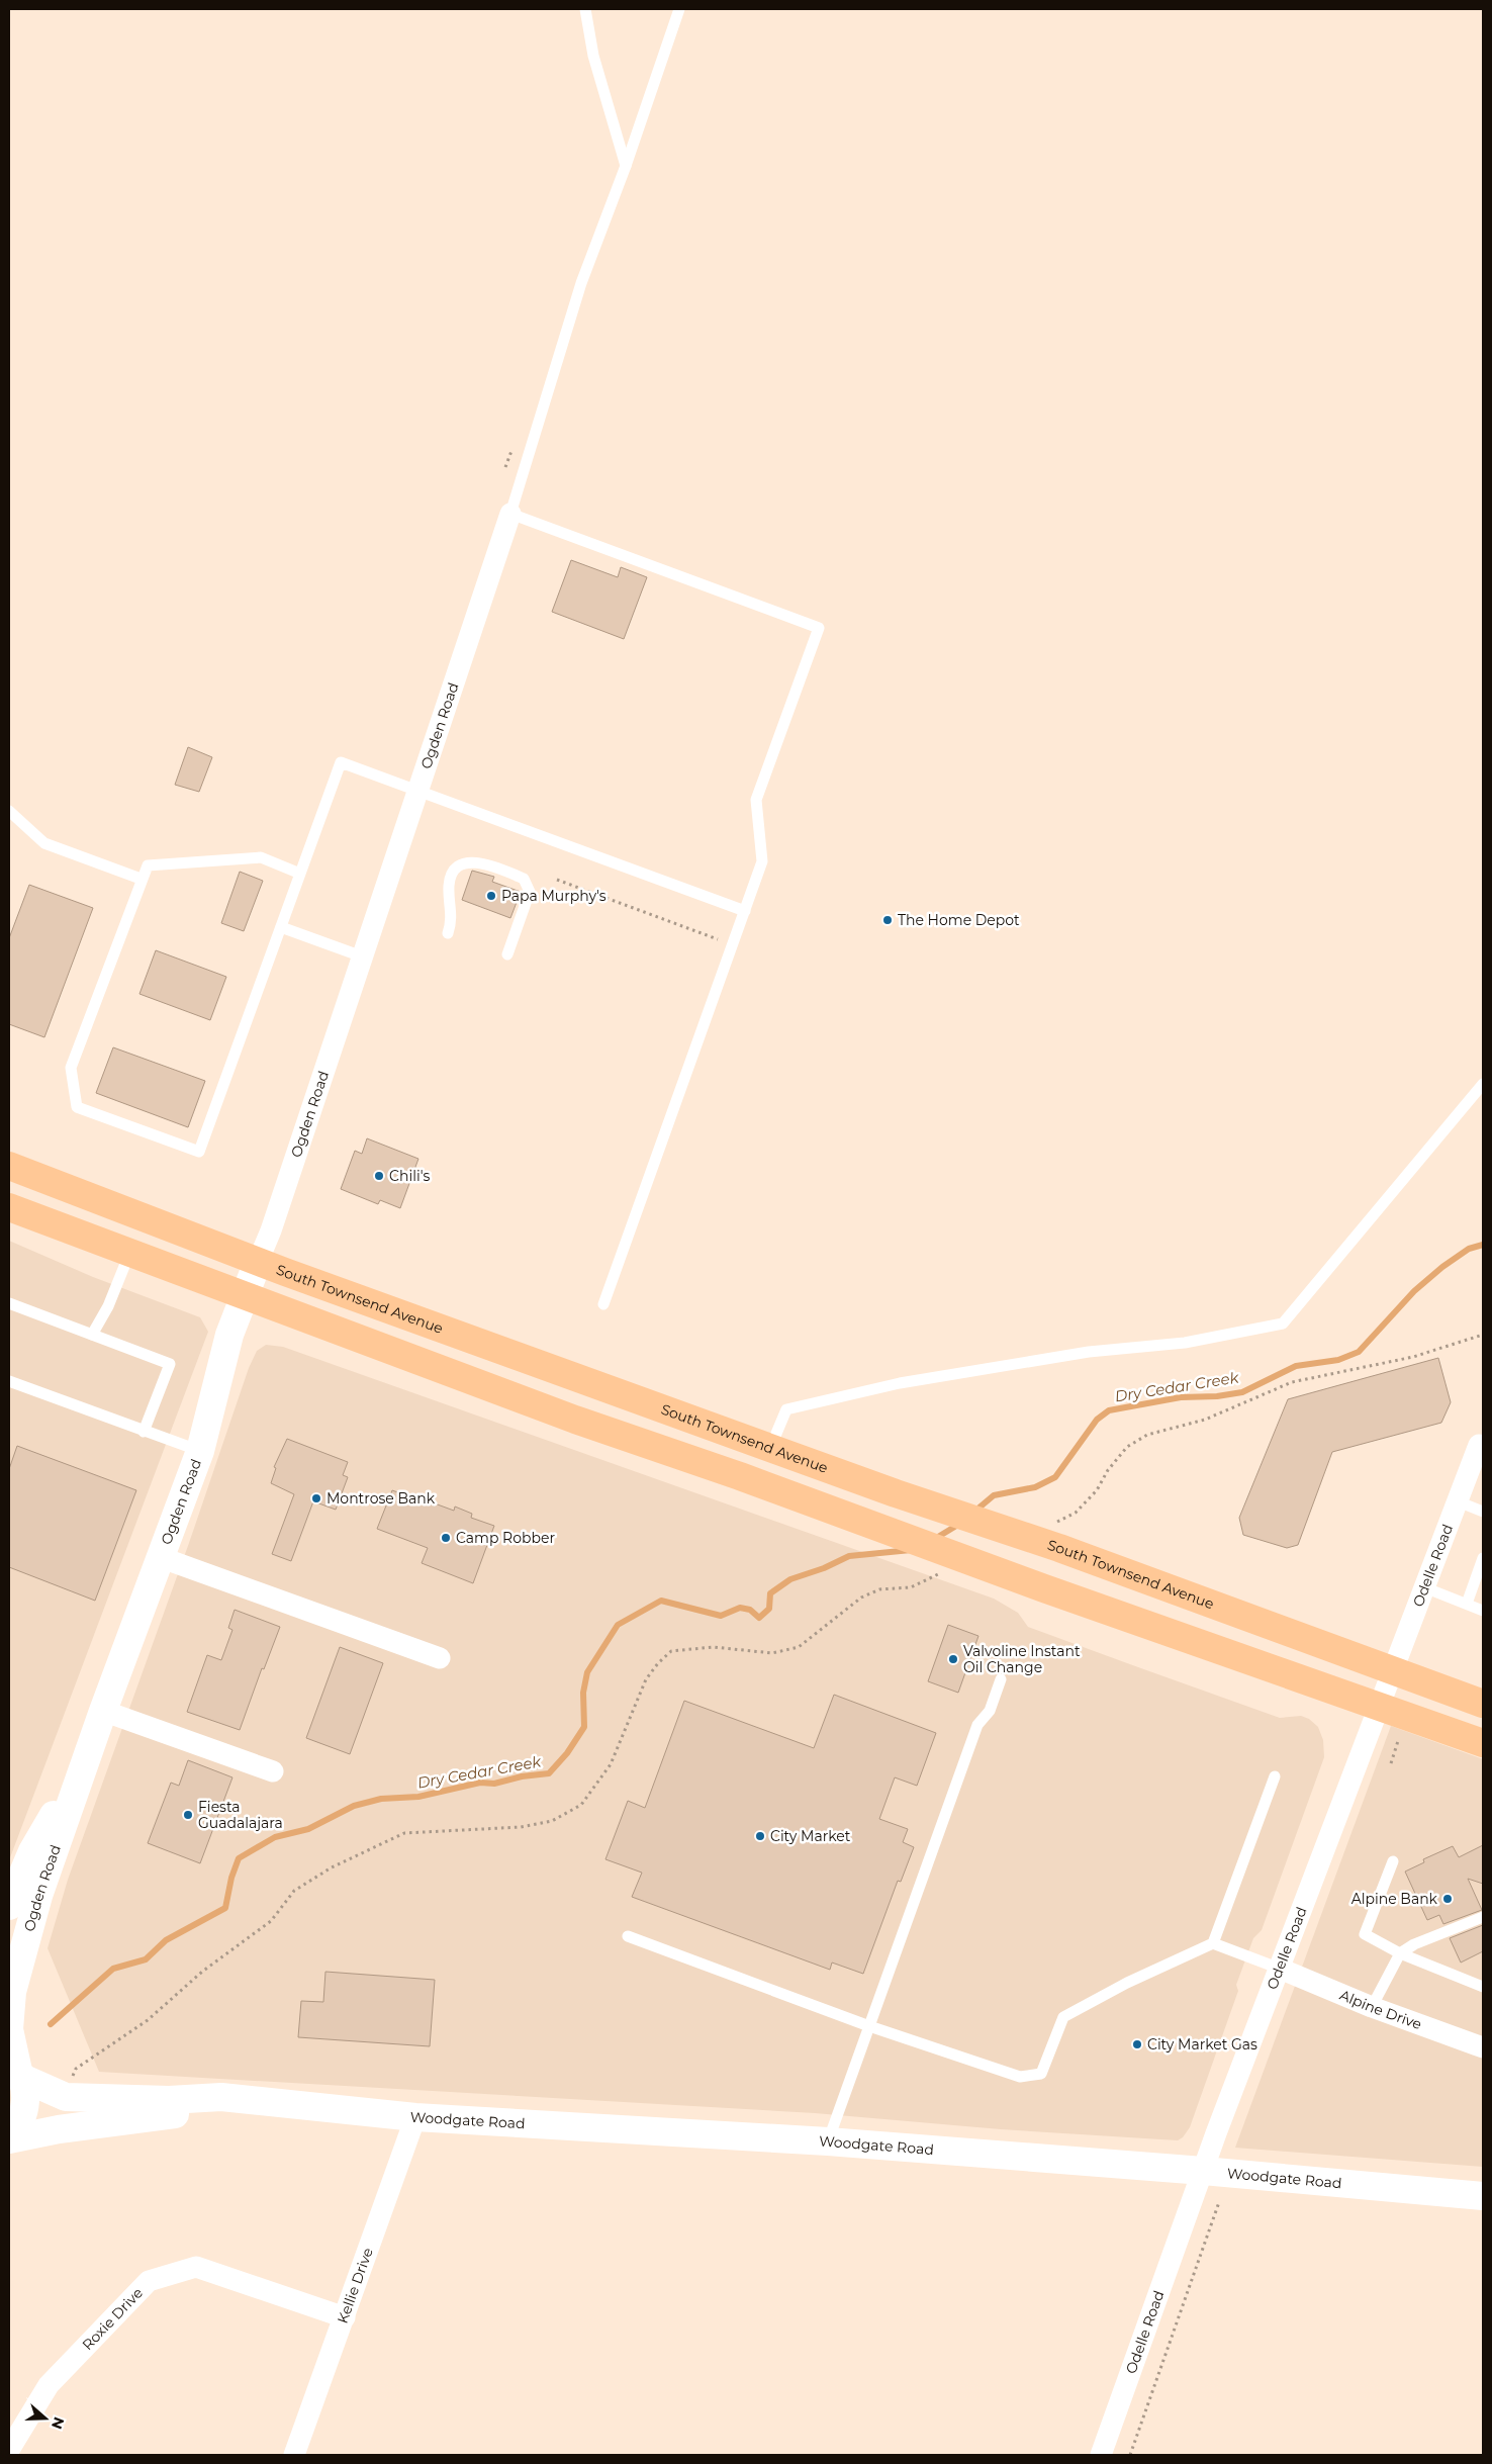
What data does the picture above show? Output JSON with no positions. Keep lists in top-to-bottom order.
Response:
{
  "streets": {
    "highway": ["South Townsend Avenue"],
    "street": [
      "Ogden Road",
      "Odelle Road",
      "Alpine Drive",
      "Woodgate Road",
      "Kellie Drive",
      "Roxie Drive"
    ]
  },
  "crossings": [
    ["Ogden Road", "South Townsend Avenue"],
    ["Ogden Road", "Woodgate Road"],
    ["South Townsend Avenue", "Odelle Road"],
    ["Odelle Road", "Alpine Drive"],
    ["Odelle Road", "Woodgate Road"],
    ["Woodgate Road", "Kellie Drive"],
    ["Kellie Drive", "Roxie Drive"]
  ],
  "water": ["Dry Cedar Creek"],
  "places": [
    "Papa Murphy's",
    "The Home Depot",
    "Chili's",
    "Montrose Bank",
    "Camp Robber",
    "Valvoline Instant Oil Change",
    "Fiesta Guadalajara",
    "City Market",
    "Alpine Bank",
    "City Market Gas"
  ],
  "north": "right"
}
